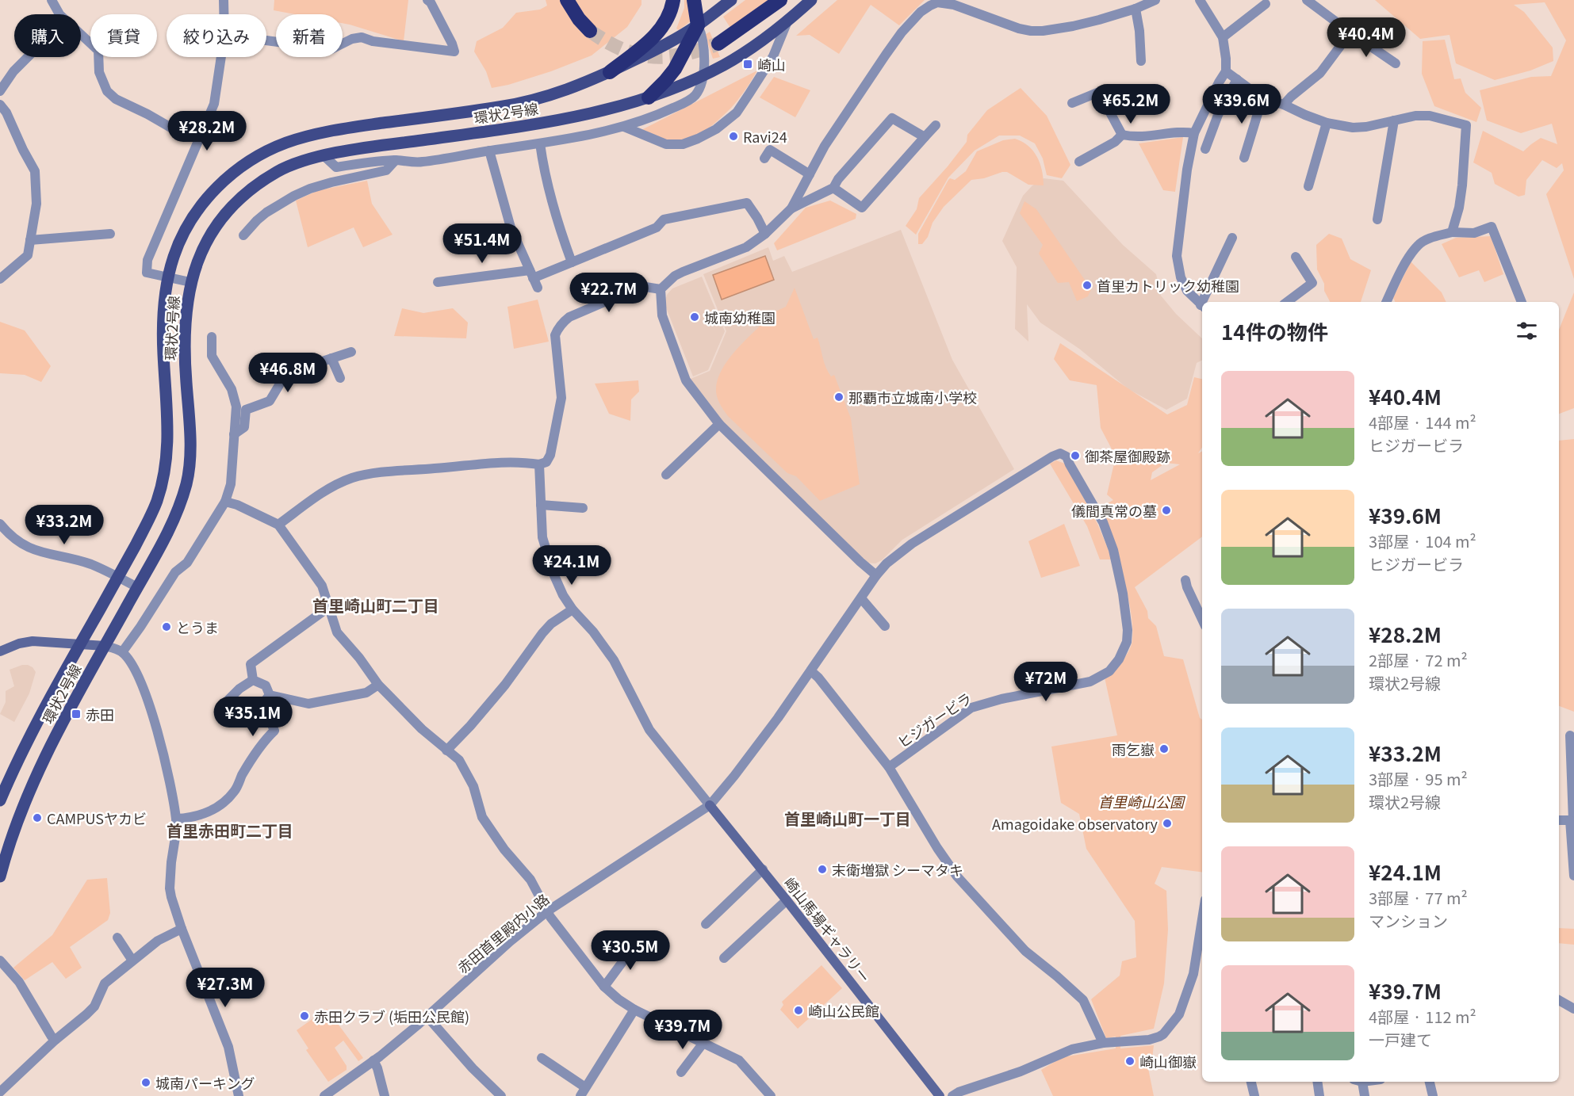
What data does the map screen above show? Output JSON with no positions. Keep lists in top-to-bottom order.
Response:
{
  "streets": {
    "main road": ["環状2号線"],
    "street": ["ヒジガービラ", "崎山馬場ギャラリー", "赤田首里殿内小路"]
  },
  "crossings": [
    ["ヒジガービラ", "赤田首里殿内小路"],
    ["崎山馬場ギャラリー", "赤田首里殿内小路"]
  ],
  "districts": ["首里崎山町二丁目", "首里崎山町一丁目", "首里赤田町二丁目"],
  "parks": ["首里崎山公園"],
  "places": {
    "transit": ["崎山", "赤田"],
    "other": [
      "Ravi24",
      "首里カトリック幼稚園",
      "城南幼稚園",
      "那覇市立城南小学校",
      "御茶屋御殿跡",
      "儀間真常の墓",
      "とうま",
      "雨乞嶽",
      "CAMPUSヤカビ",
      "Amagoidake observatory",
      "末衛増獄 シーマタキ",
      "崎山公民館",
      "赤田クラブ (垢田公民館)",
      "崎山御嶽",
      "城南パーキング"
    ]
  },
  "page": {
    "chip": [
      "購入",
      "賃貸",
      "絞り込み",
      "新着"
    ],
    "price": [
      "¥40.4M",
      "¥65.2M",
      "¥39.6M",
      "¥28.2M",
      "¥51.4M",
      "¥22.7M",
      "¥46.8M",
      "¥33.2M",
      "¥24.1M",
      "¥72M",
      "¥35.1M",
      "¥30.5M",
      "¥27.3M",
      "¥39.7M"
    ],
    "heading": "14件の物件",
    "list": [
      {
        "name": "¥40.4M",
        "note": "4部屋 · 144 m² · ヒジガービラ"
      },
      {
        "name": "¥39.6M",
        "note": "3部屋 · 104 m² · ヒジガービラ"
      },
      {
        "name": "¥28.2M",
        "note": "2部屋 · 72 m² · 環状2号線"
      },
      {
        "name": "¥33.2M",
        "note": "3部屋 · 95 m² · 環状2号線"
      },
      {
        "name": "¥24.1M",
        "note": "3部屋 · 77 m² · マンション"
      },
      {
        "name": "¥39.7M",
        "note": "4部屋 · 112 m² · 一戸建て"
      }
    ]
  }
}
